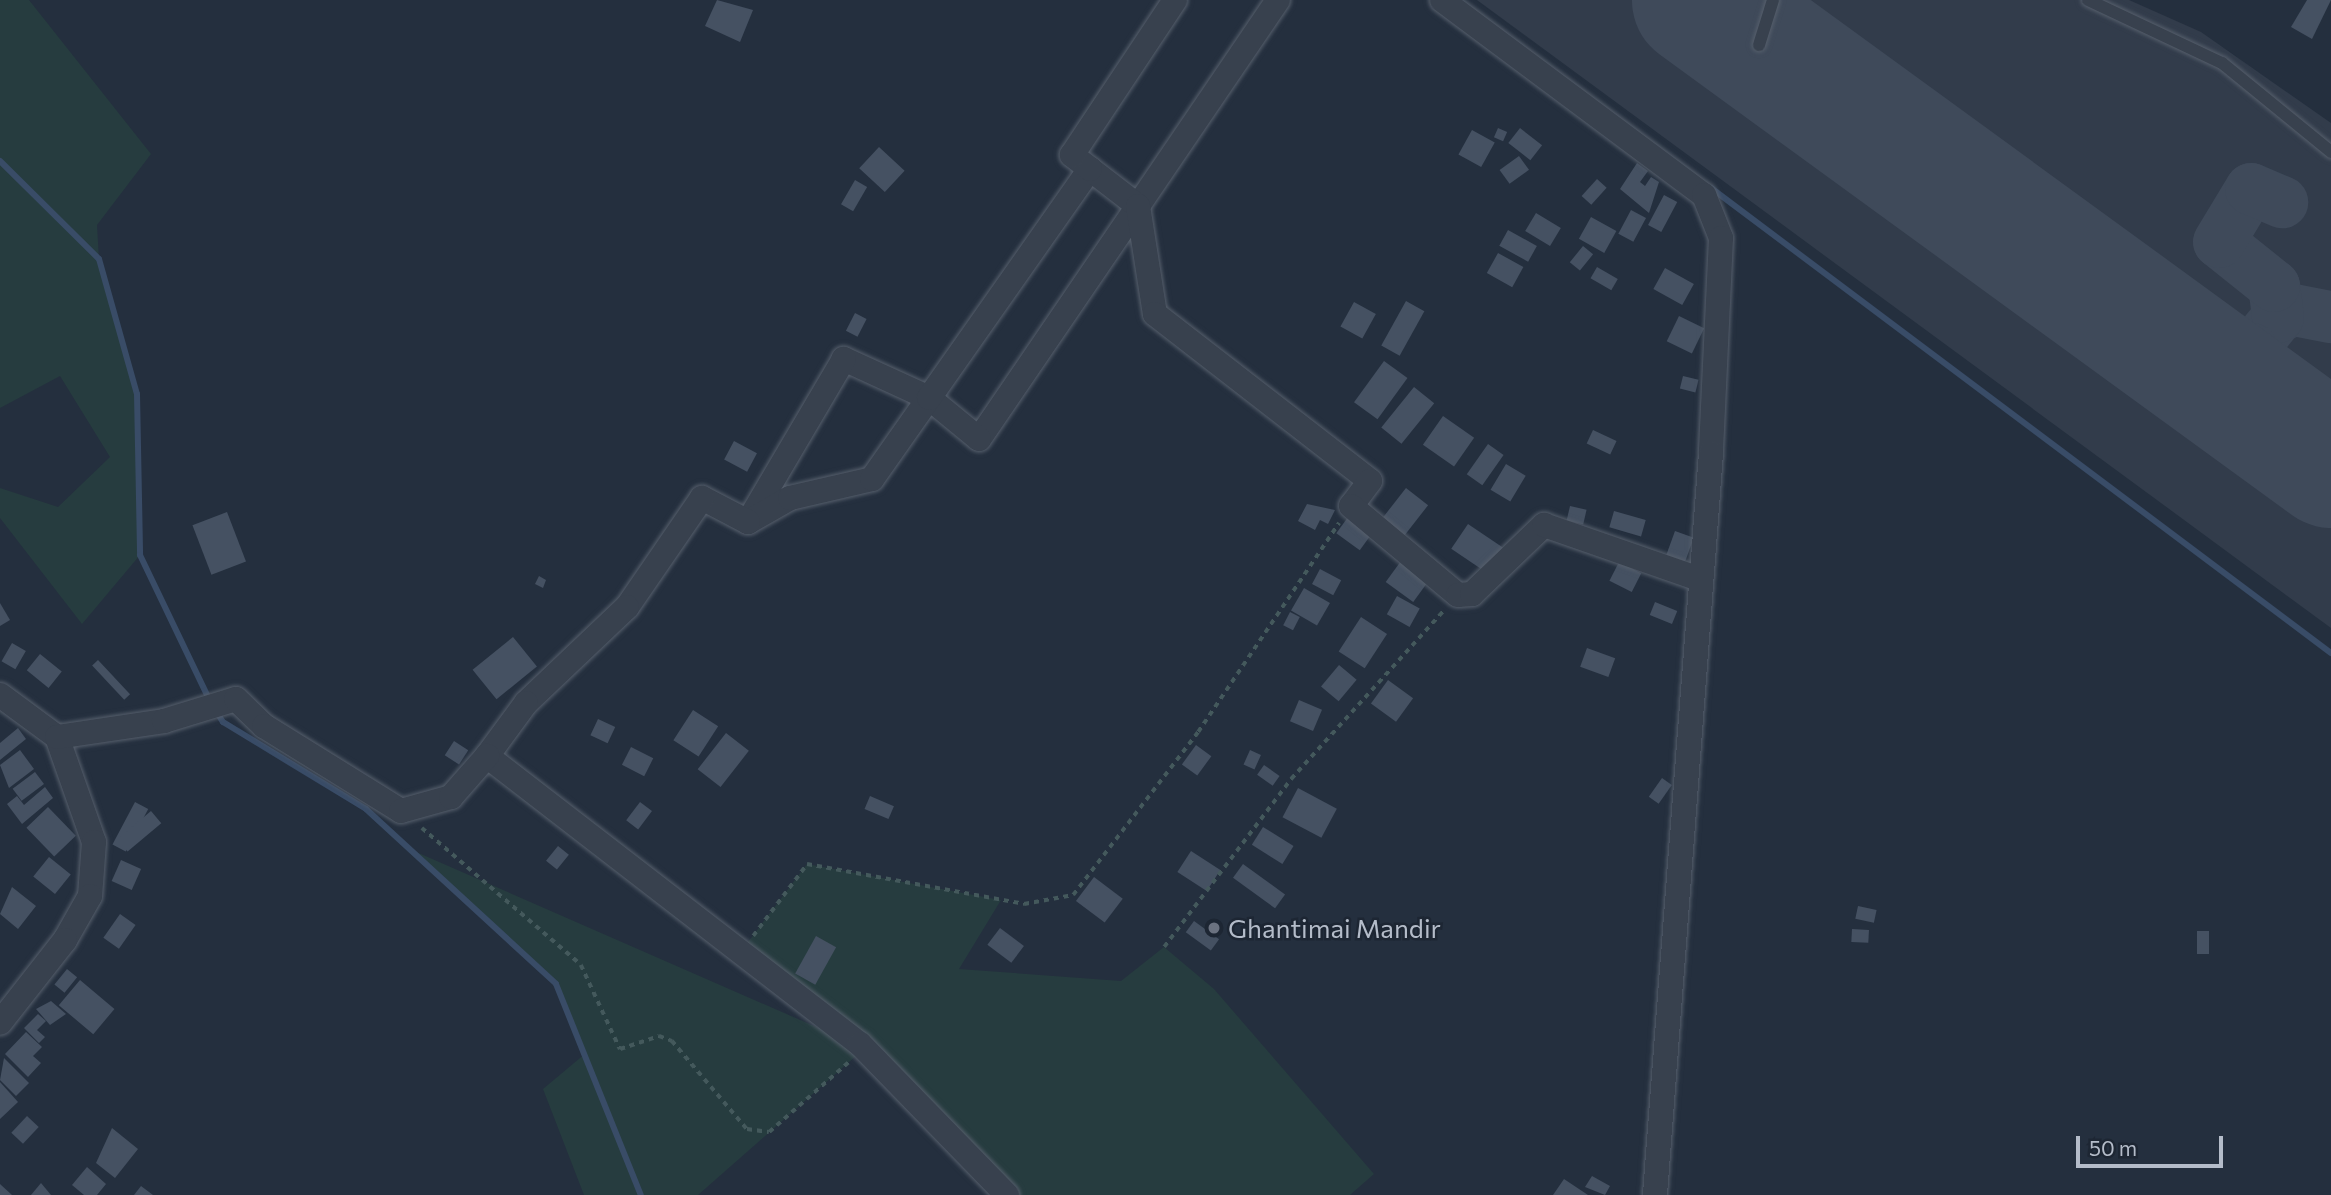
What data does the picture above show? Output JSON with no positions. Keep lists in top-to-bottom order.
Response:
{
  "places": ["Ghantimai Mandir"],
  "scale_bar": "50 m"
}
